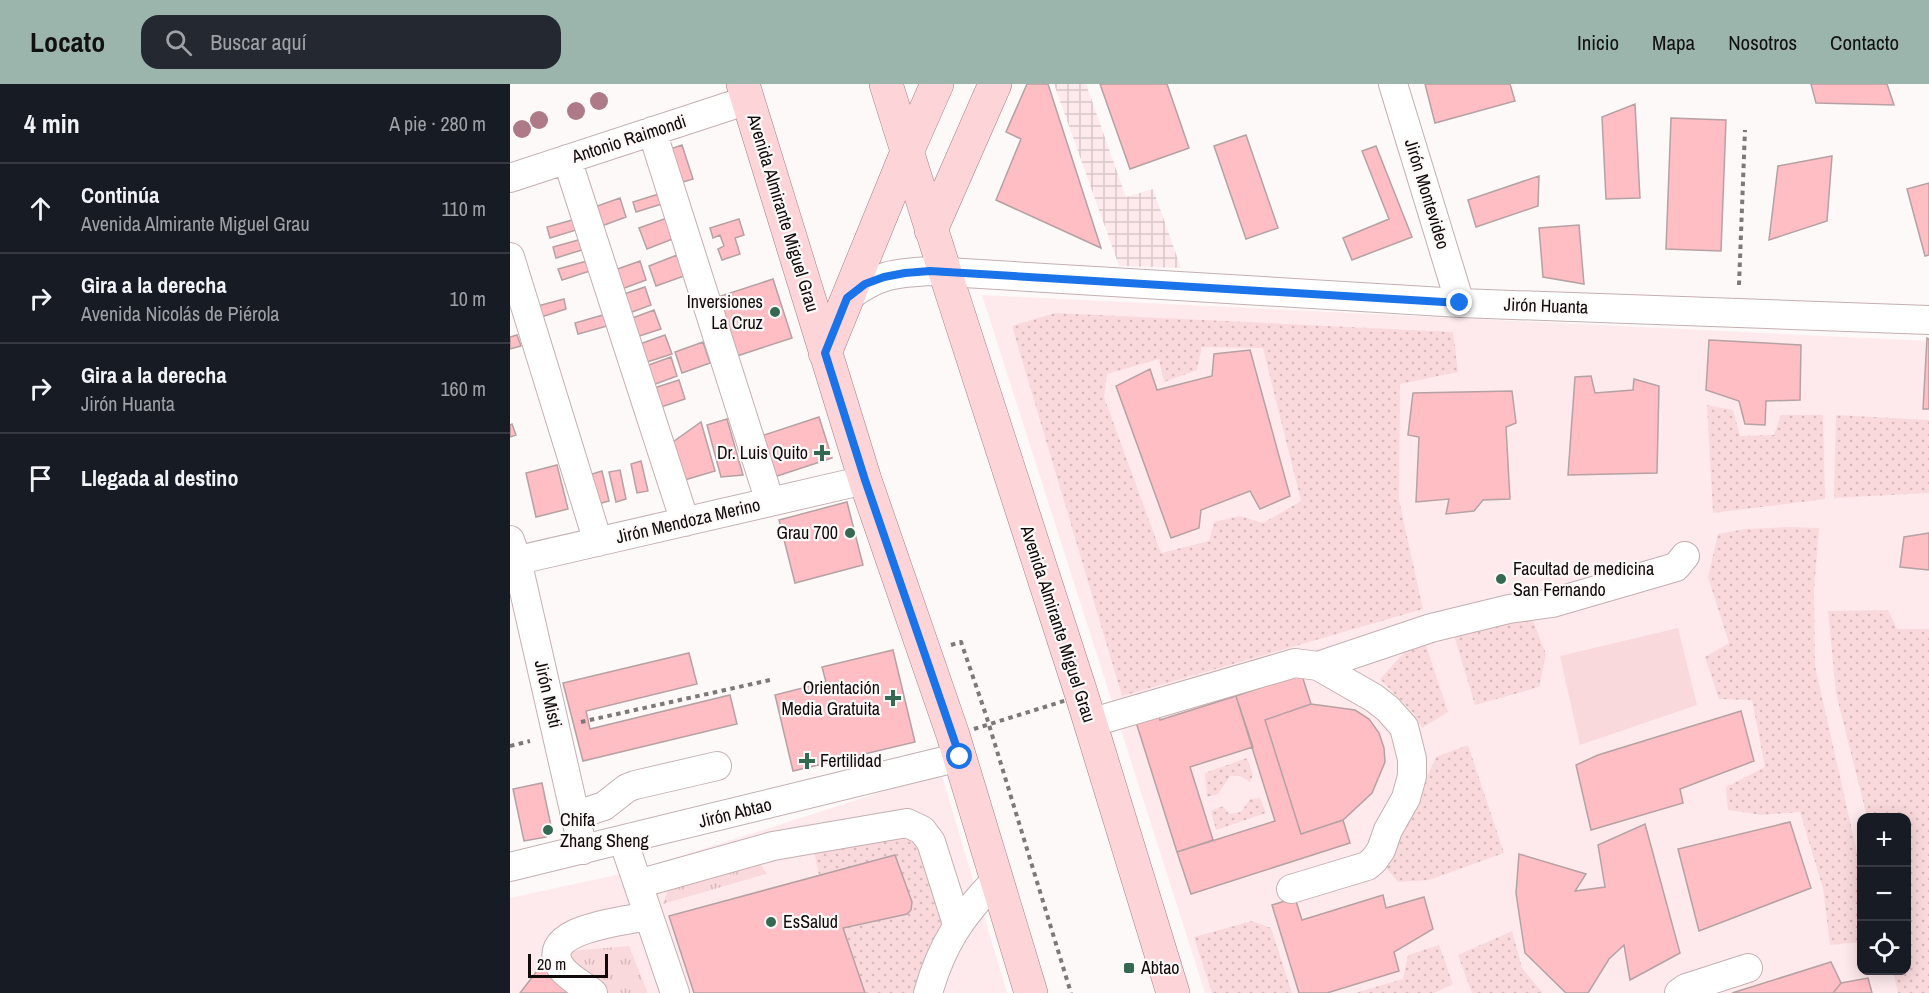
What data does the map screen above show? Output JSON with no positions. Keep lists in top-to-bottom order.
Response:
{
  "streets": {
    "main road": ["Avenida Almirante Miguel Grau"],
    "street": [
      "Antonio Raimondi",
      "Jirón Montevideo",
      "Jirón Huanta",
      "Jirón Mendoza Merino",
      "Jirón Misti",
      "Jirón Abtao"
    ]
  },
  "crossings": [
    ["Antonio Raimondi", "Avenida Almirante Miguel Grau"],
    ["Jirón Montevideo", "Jirón Huanta"],
    ["Avenida Almirante Miguel Grau", "Jirón Huanta"],
    ["Avenida Almirante Miguel Grau", "Jirón Mendoza Merino"],
    ["Avenida Almirante Miguel Grau", "Jirón Abtao"],
    ["Jirón Mendoza Merino", "Jirón Misti"],
    ["Jirón Misti", "Jirón Abtao"]
  ],
  "places": {
    "other": [
      "Inversiones La Cruz",
      "Grau 700",
      "Facultad de medicina San Fernando",
      "Chifa Zhang Sheng",
      "EsSalud"
    ],
    "health": ["Dr. Luis Quito", "Orientación Media Gratuita", "Fertilidad"],
    "transit": ["Abtao"]
  },
  "scale_bar": "20 m",
  "page": {
    "header": "Locato",
    "search": "Buscar aquí",
    "nav": [
      "Inicio",
      "Mapa",
      "Nosotros",
      "Contacto"
    ],
    "heading": ["4 min", "A pie · 280 m"],
    "list": [
      ["Continúa", "Avenida Almirante Miguel Grau", "110 m"],
      ["Gira a la derecha", "Avenida Nicolás de Piérola", "10 m"],
      ["Gira a la derecha", "Jirón Huanta", "160 m"],
      "Llegada al destino"
    ],
    "map_buttons": ["+", "−"],
    "scale": "20 m"
  }
}
